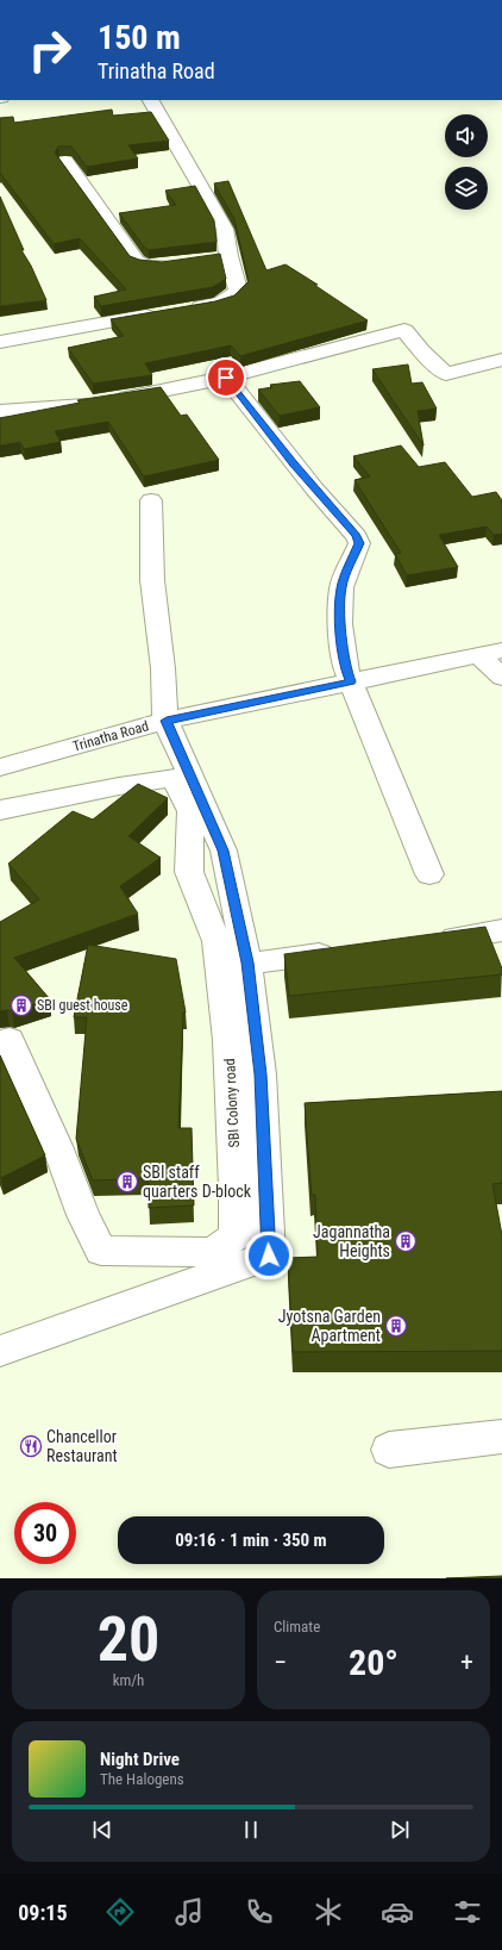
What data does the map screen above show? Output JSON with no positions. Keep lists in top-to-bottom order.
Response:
{
  "streets": {
    "street": ["Trinatha Road", "SBI Colony road"]
  },
  "places": {
    "building": [
      "SBI guest house",
      "SBI staff quarters D-block",
      "Jagannatha Heights",
      "Jyotsna Garden Apartment"
    ],
    "restaurant": ["Chancellor Restaurant"]
  },
  "page": {
    "turn": ["150 m", "Trinatha Road"],
    "limit": "30",
    "trip": "09:16 · 1 min · 350 m",
    "tile": [
      ["20", "km/h"],
      "Climate"
    ],
    "heat": ["−", "20°", "+"],
    "song": ["Night Drive", "The Halogens"],
    "tabs": "09:15"
  }
}
